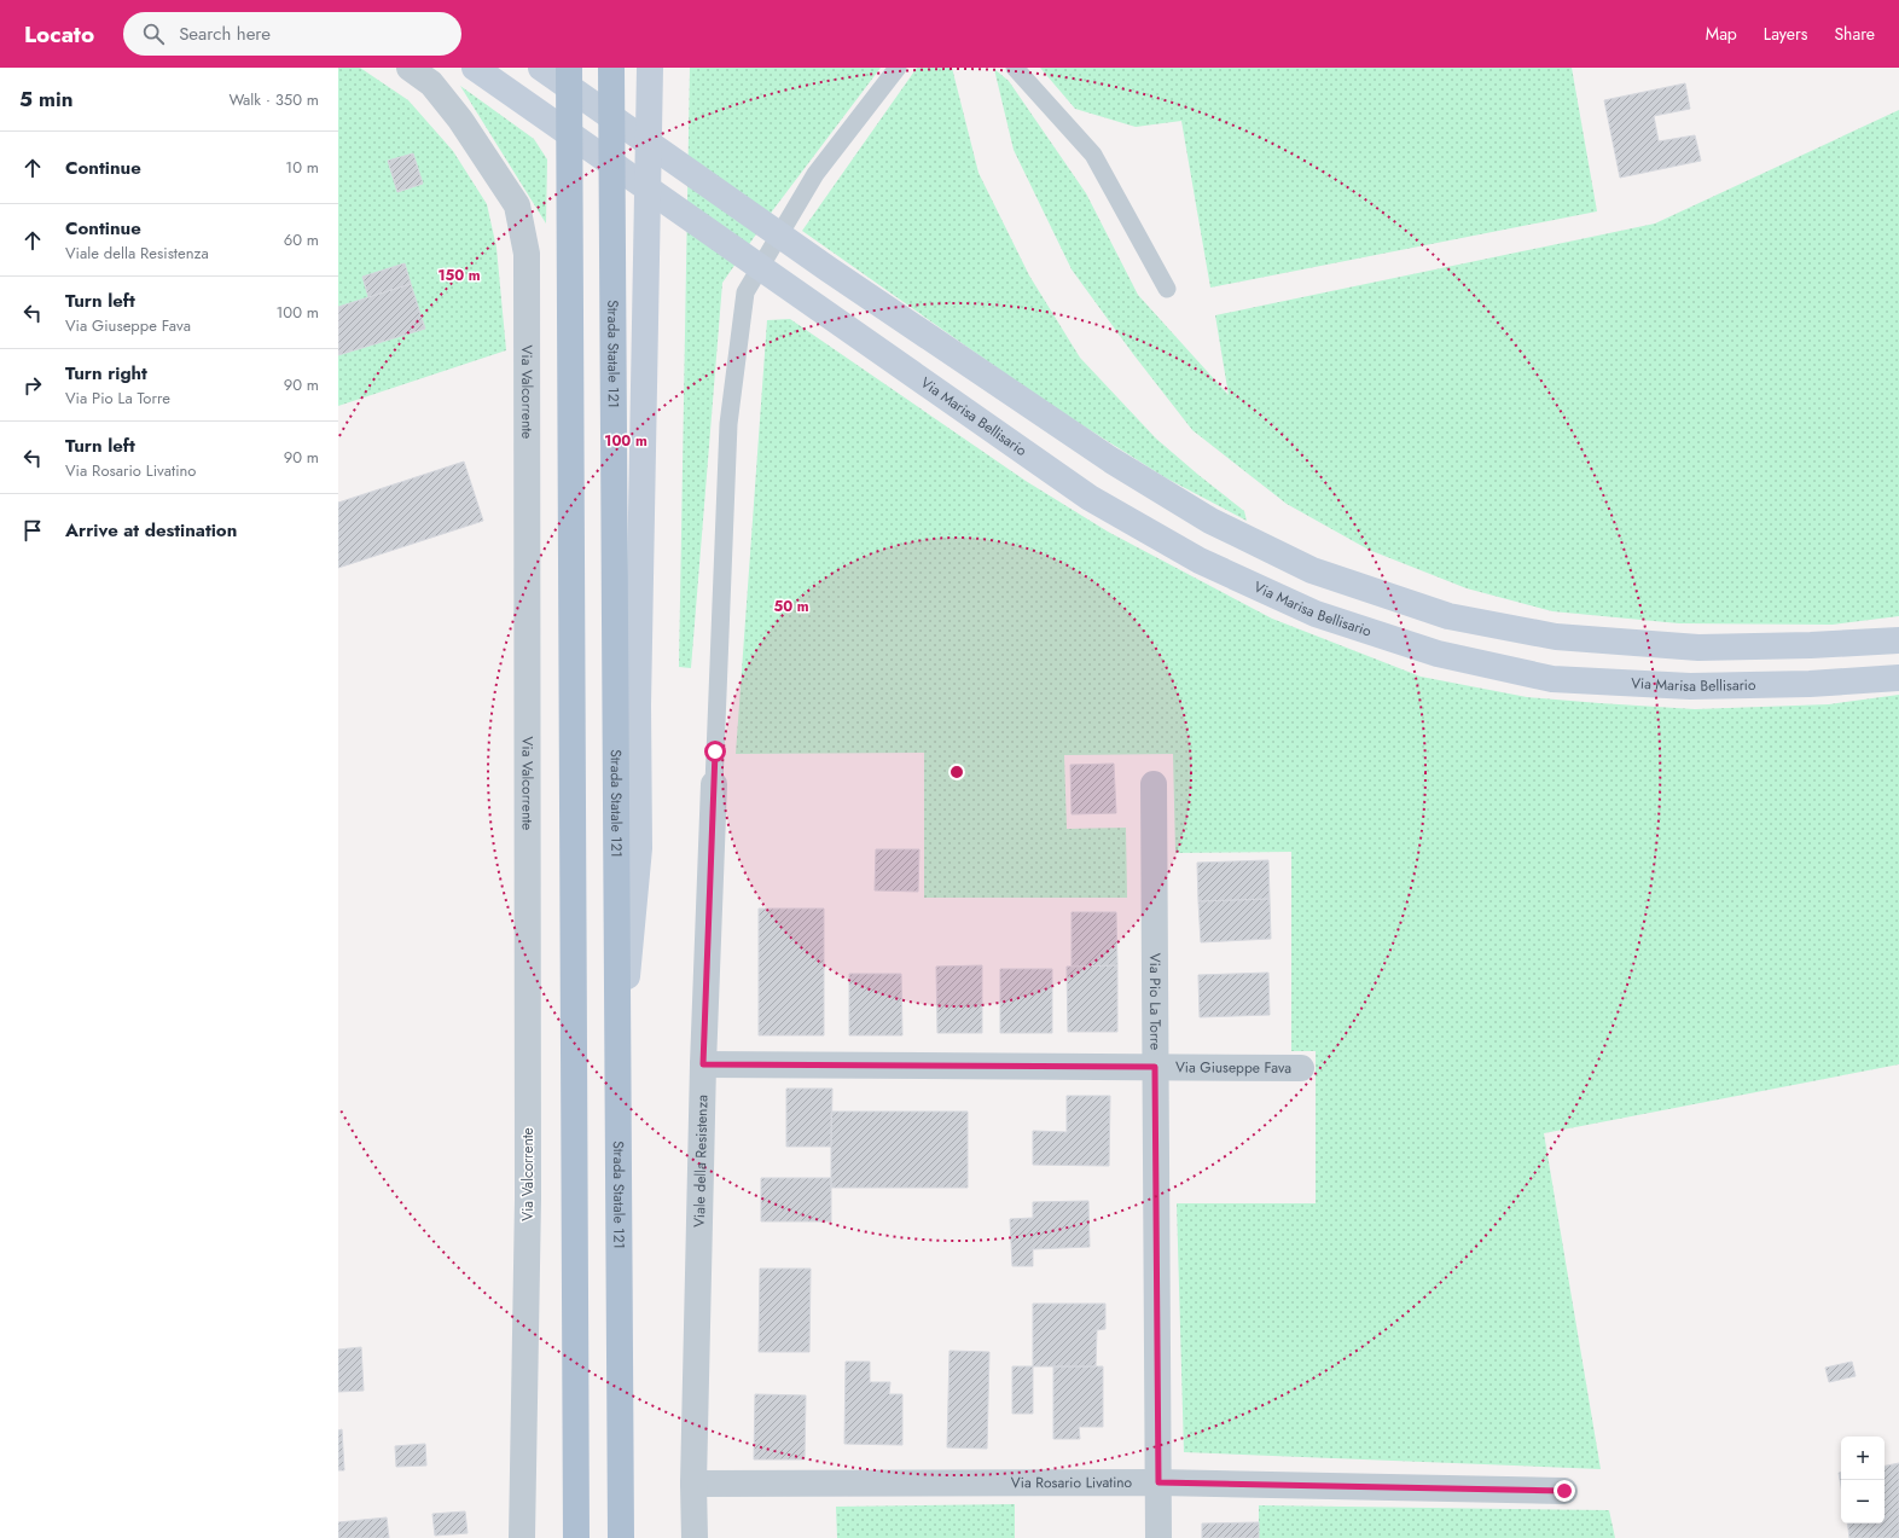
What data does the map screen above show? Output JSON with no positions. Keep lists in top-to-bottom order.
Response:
{
  "streets": {
    "main road": ["Strada Statale 121", "Via Marisa Bellisario"],
    "street": [
      "Via Valcorrente",
      "Via Pio La Torre",
      "Via Giuseppe Fava",
      "Viale della Resistenza",
      "Via Rosario Livatino"
    ]
  },
  "crossings": [
    ["Via Pio La Torre", "Via Giuseppe Fava"],
    ["Via Pio La Torre", "Via Rosario Livatino"],
    ["Via Giuseppe Fava", "Viale della Resistenza"],
    ["Viale della Resistenza", "Via Rosario Livatino"]
  ],
  "page": {
    "header": "Locato",
    "search": "Search here",
    "nav": ["Map", "Layers", "Share"],
    "heading": ["5 min", "Walk · 350 m"],
    "list": [
      ["Continue", "10 m"],
      ["Continue", "Viale della Resistenza", "60 m"],
      ["Turn left", "Via Giuseppe Fava", "100 m"],
      ["Turn right", "Via Pio La Torre", "90 m"],
      ["Turn left", "Via Rosario Livatino", "90 m"],
      "Arrive at destination"
    ],
    "map_buttons": ["+", "−"]
  },
  "rings": ["150 m", "100 m", "50 m"]
}
